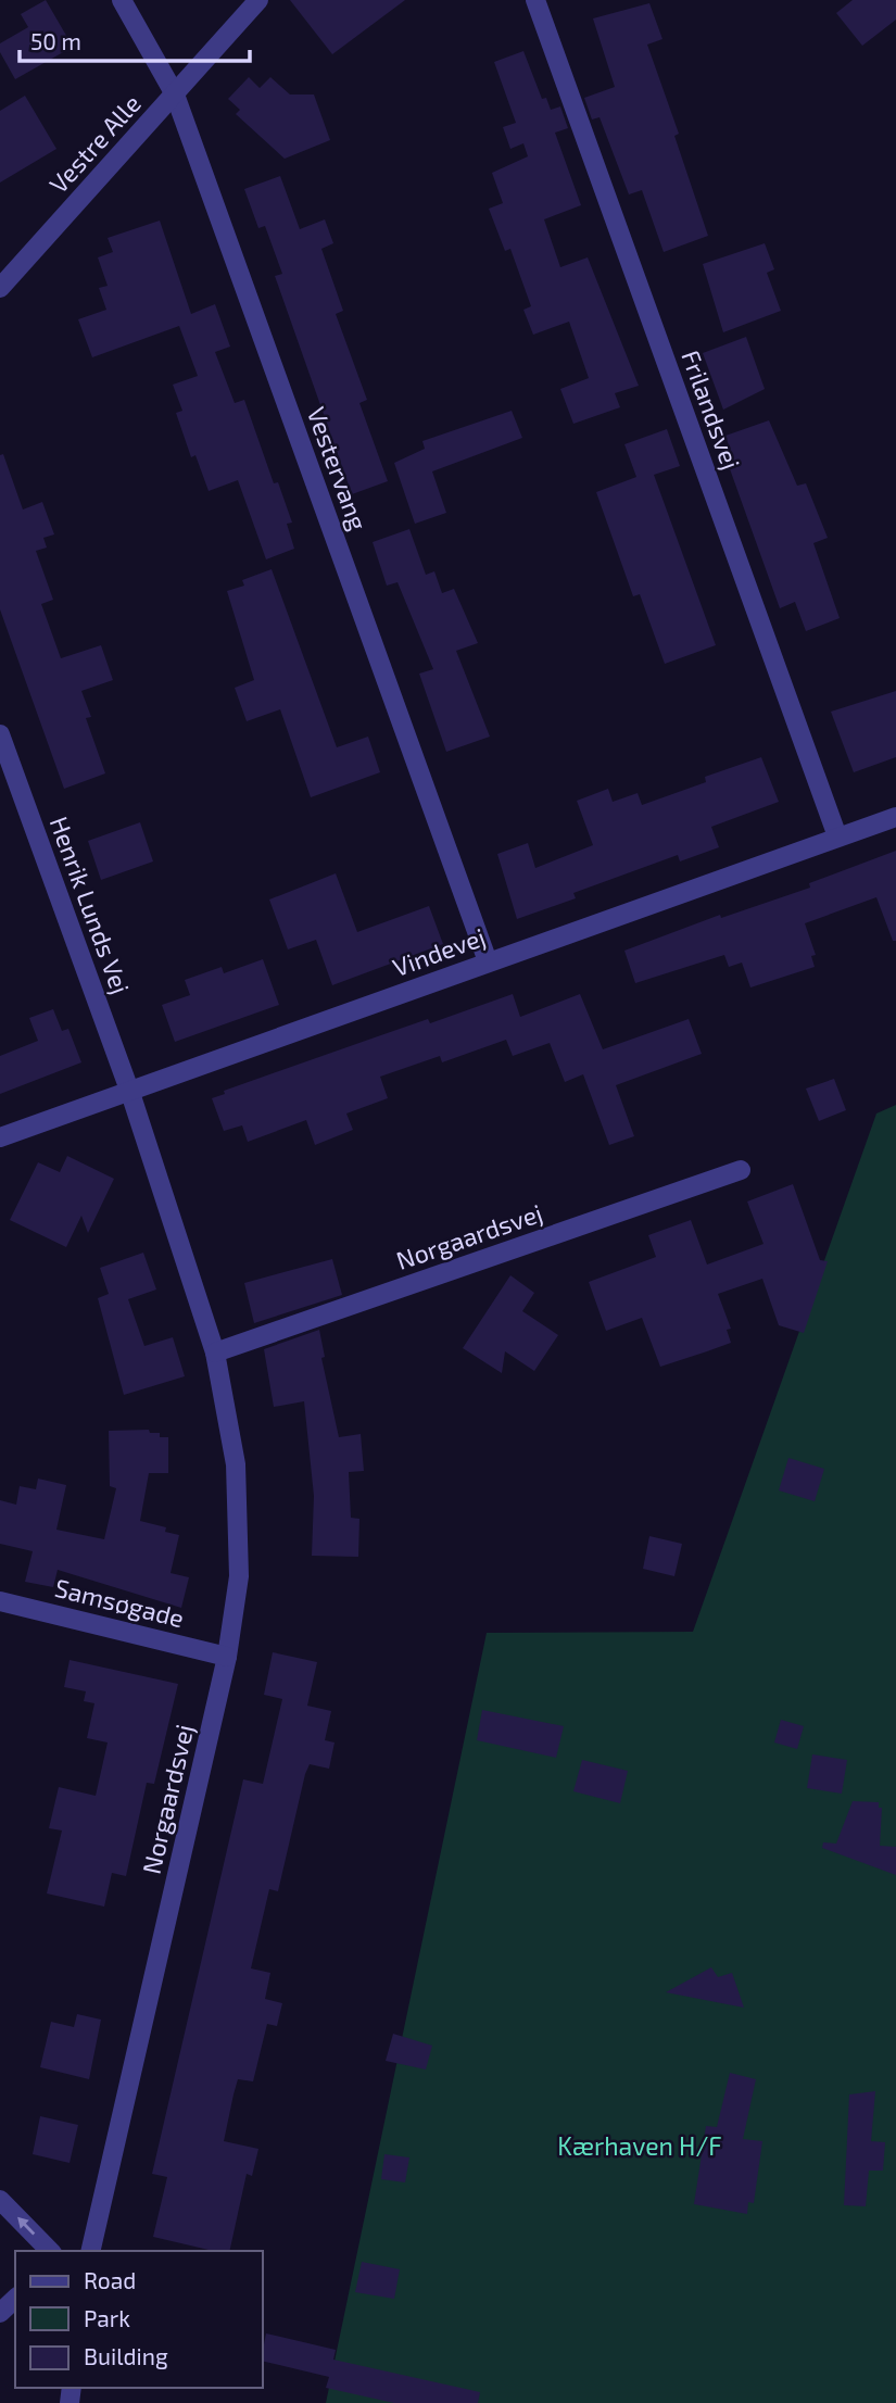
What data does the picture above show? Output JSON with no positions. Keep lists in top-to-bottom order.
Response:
{
  "streets": {
    "street": [
      "Vestre Alle",
      "Frilandsvej",
      "Vestervang",
      "Henrik Lunds Vej",
      "Vindevej",
      "Norgaardsvej",
      "Samsøgade"
    ]
  },
  "crossings": [
    ["Vestre Alle", "Vestervang"],
    ["Frilandsvej", "Vindevej"],
    ["Vestervang", "Vindevej"],
    ["Henrik Lunds Vej", "Vindevej"],
    ["Henrik Lunds Vej", "Norgaardsvej"],
    ["Vindevej", "Norgaardsvej"],
    ["Norgaardsvej", "Samsøgade"]
  ],
  "parks": ["Kærhaven H/F"],
  "legend": ["Road", "Park", "Building"],
  "scale_bar": "50 m"
}
